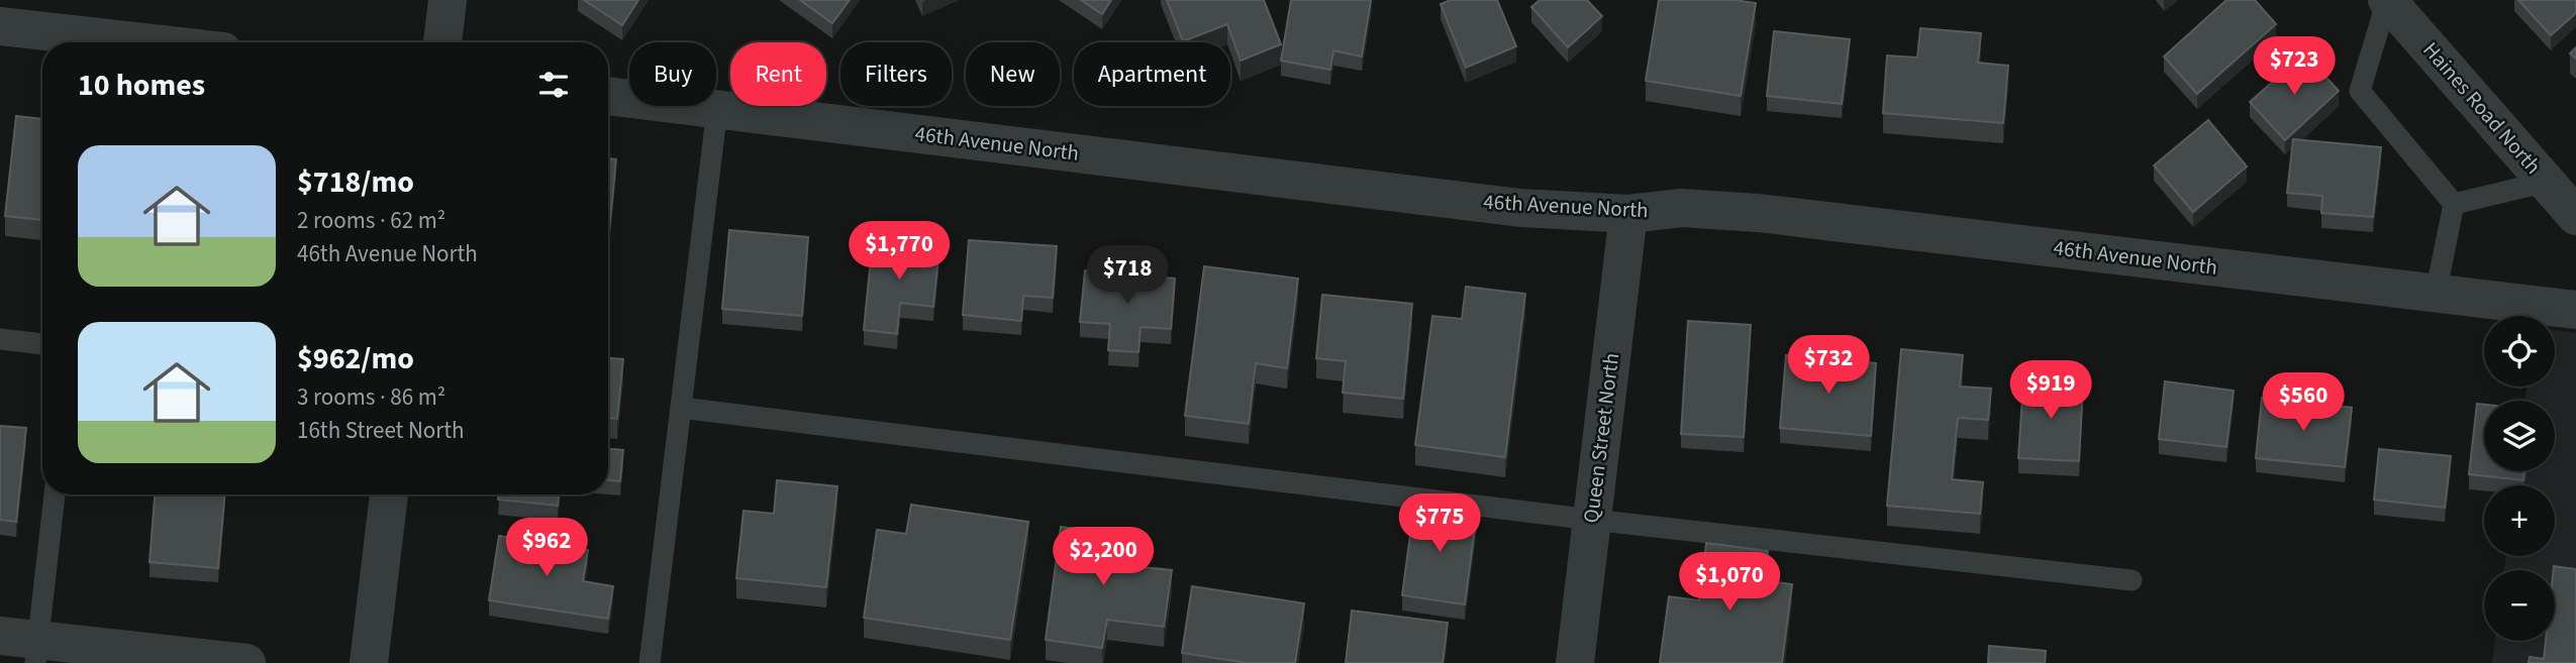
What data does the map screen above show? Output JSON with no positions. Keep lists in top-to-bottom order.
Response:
{
  "streets": {
    "street": ["Haines Road North", "46th Avenue North", "Queen Street North"]
  },
  "crossings": [
    ["46th Avenue North", "Queen Street North"]
  ],
  "page": {
    "price": [
      "$723",
      "$1,770",
      "$718",
      "$732",
      "$919",
      "$560",
      "$775",
      "$962",
      "$2,200",
      "$1,070"
    ],
    "chip": [
      "Buy",
      "Rent",
      "Filters",
      "New",
      "Apartment"
    ],
    "heading": "10 homes",
    "list": [
      {
        "name": "$718/mo",
        "note": "2 rooms · 62 m² · 46th Avenue North"
      },
      {
        "name": "$962/mo",
        "note": "3 rooms · 86 m² · 16th Street North"
      }
    ],
    "map_buttons": ["+", "−"]
  }
}
